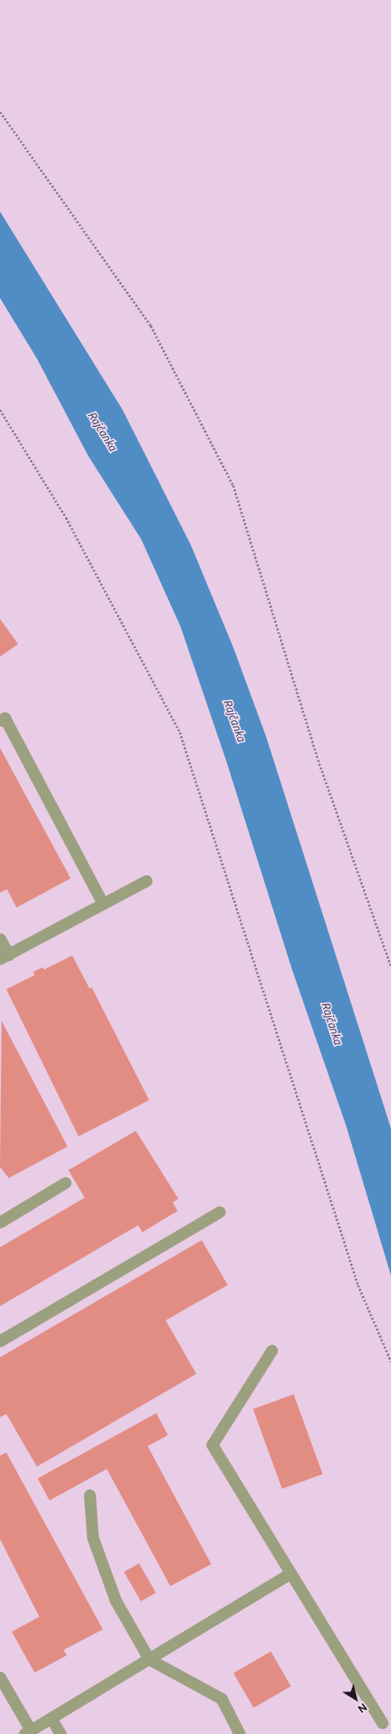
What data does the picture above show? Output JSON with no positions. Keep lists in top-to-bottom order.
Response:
{
  "water": ["Rajčanka"],
  "north": "bottom right"
}
